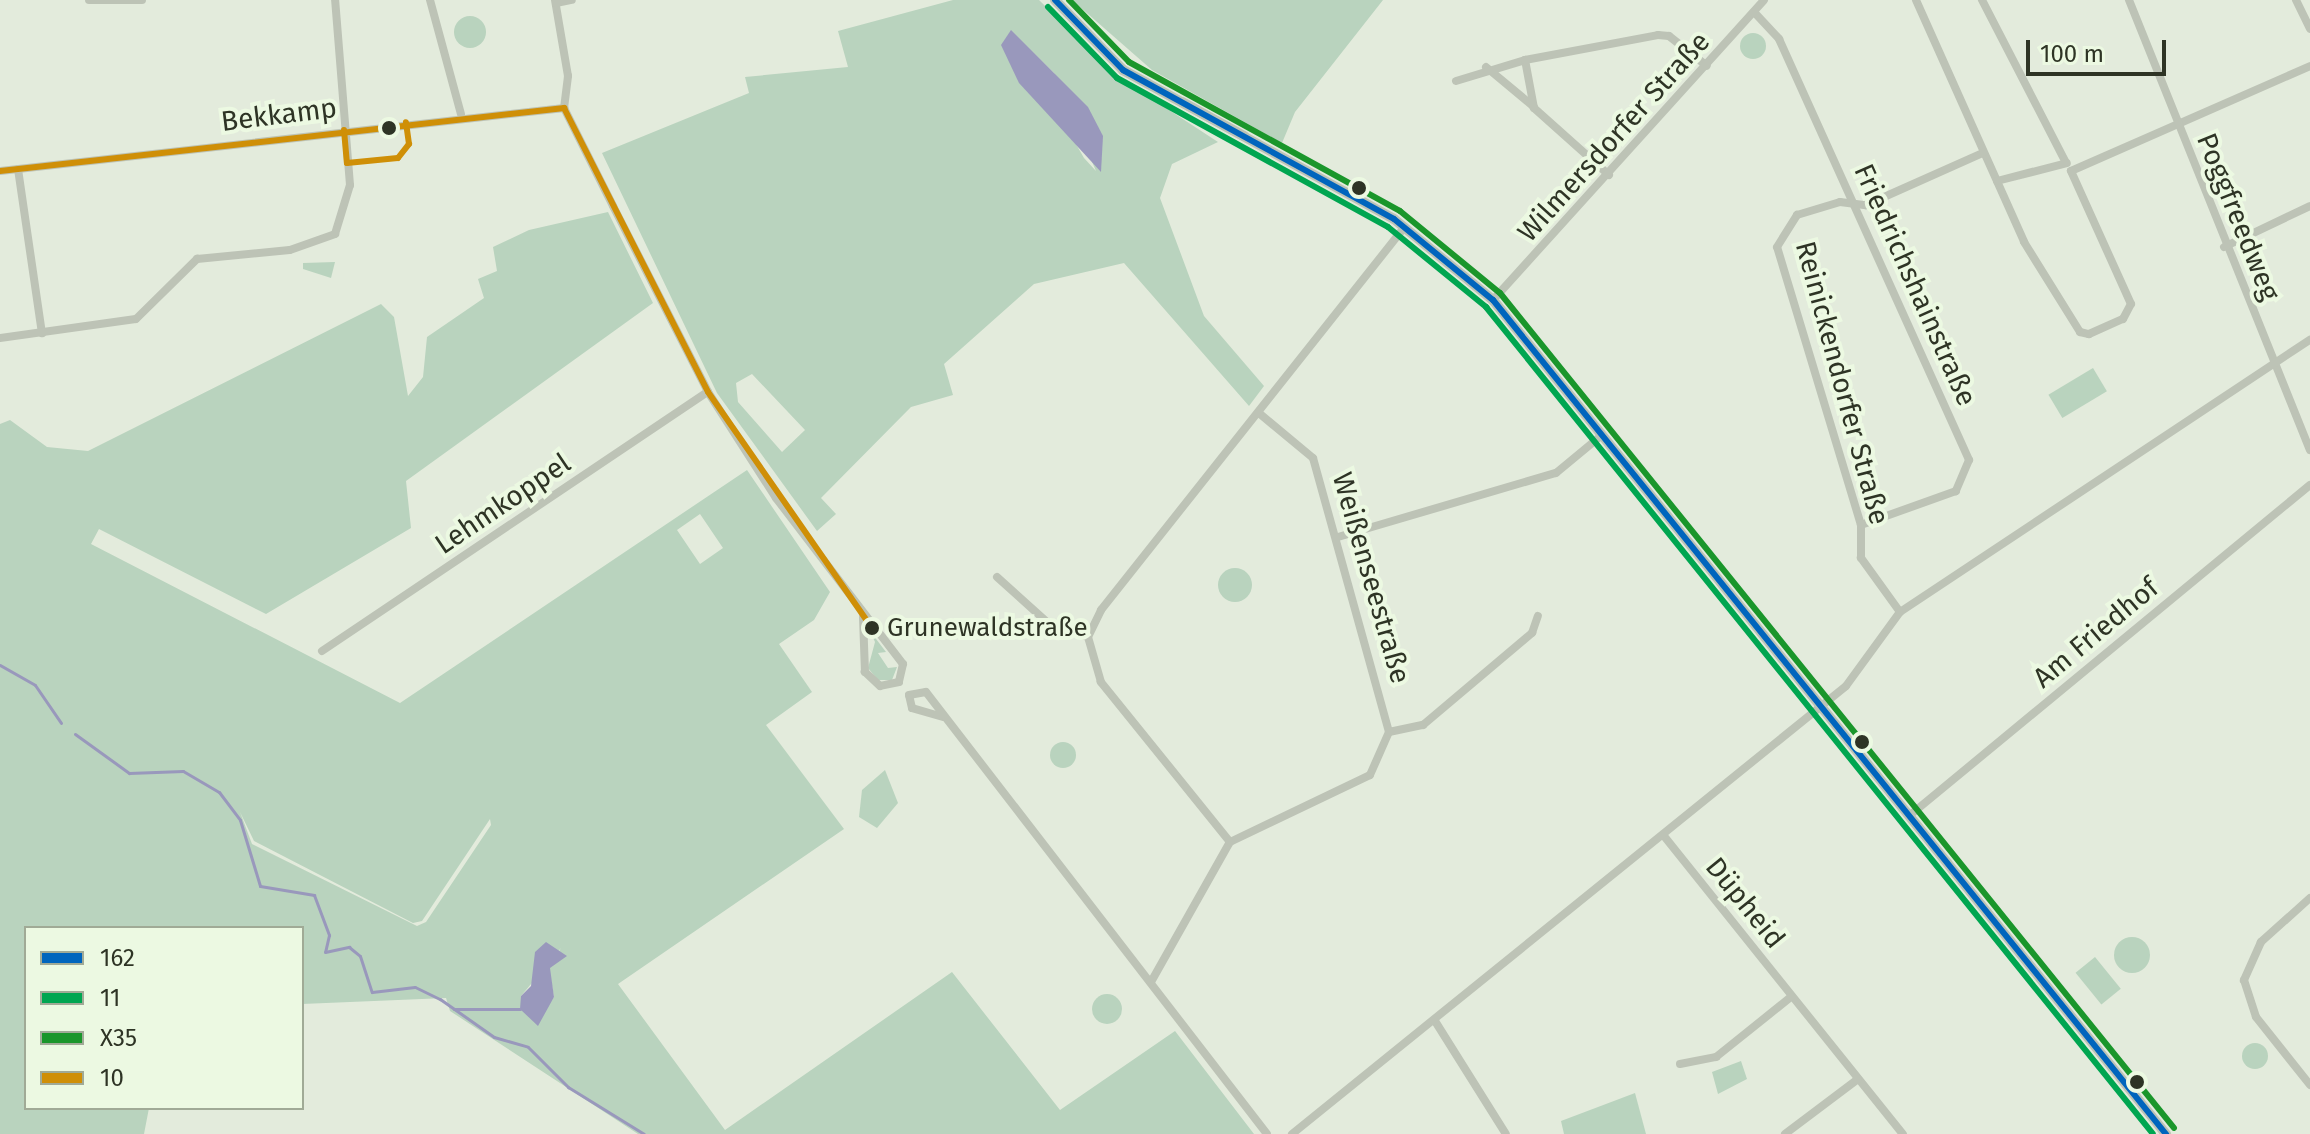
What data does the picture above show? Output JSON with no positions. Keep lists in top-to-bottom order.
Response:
{
  "streets": {
    "street": [
      "Bekkamp",
      "Wilmersdorfer Straße",
      "Poggfreedweg",
      "Friedrichshainstraße",
      "Reinickendorfer Straße",
      "Lehmkoppel",
      "Weißenseestraße",
      "Am Friedhof",
      "Düpheid"
    ]
  },
  "crossings": [
    ["Wilmersdorfer Straße", "Friedrichshainstraße"],
    ["Friedrichshainstraße", "Reinickendorfer Straße"]
  ],
  "places": ["Grunewaldstraße"],
  "lines": [
    "transit line 162",
    "transit line X35",
    "transit line 11",
    "transit line 10"
  ],
  "legend": [
    "162",
    "11",
    "X35",
    "10"
  ],
  "scale_bar": "100 m"
}
